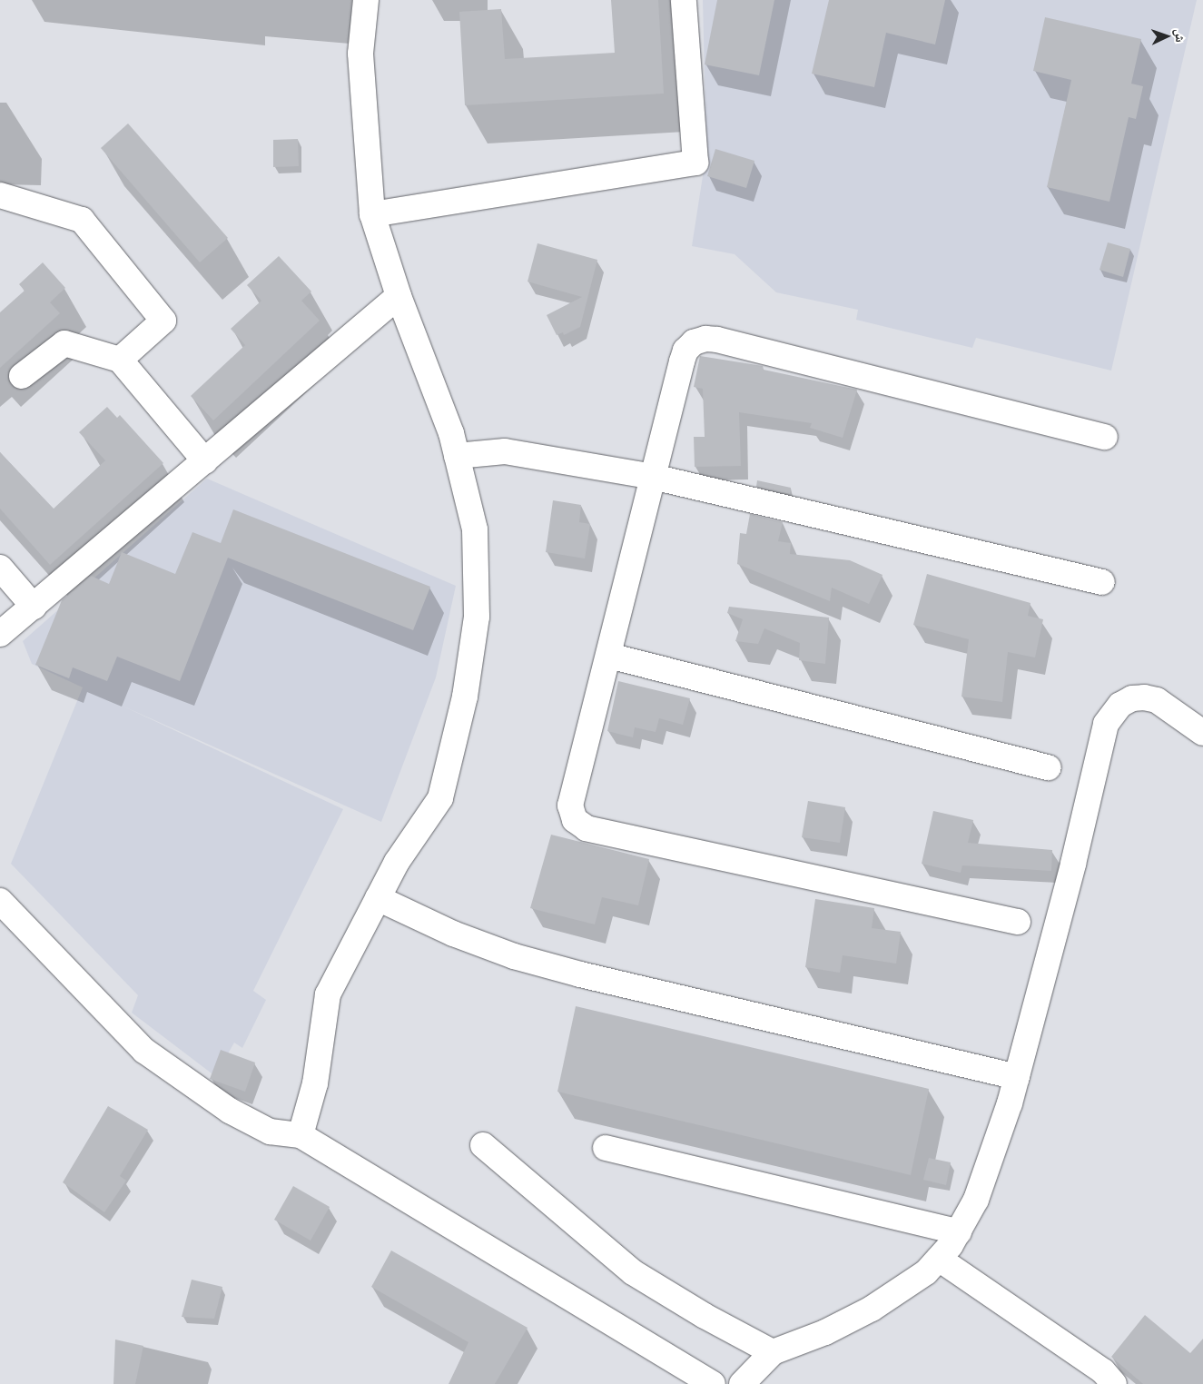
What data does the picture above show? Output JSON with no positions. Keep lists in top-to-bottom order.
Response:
{
  "north": "right"
}
